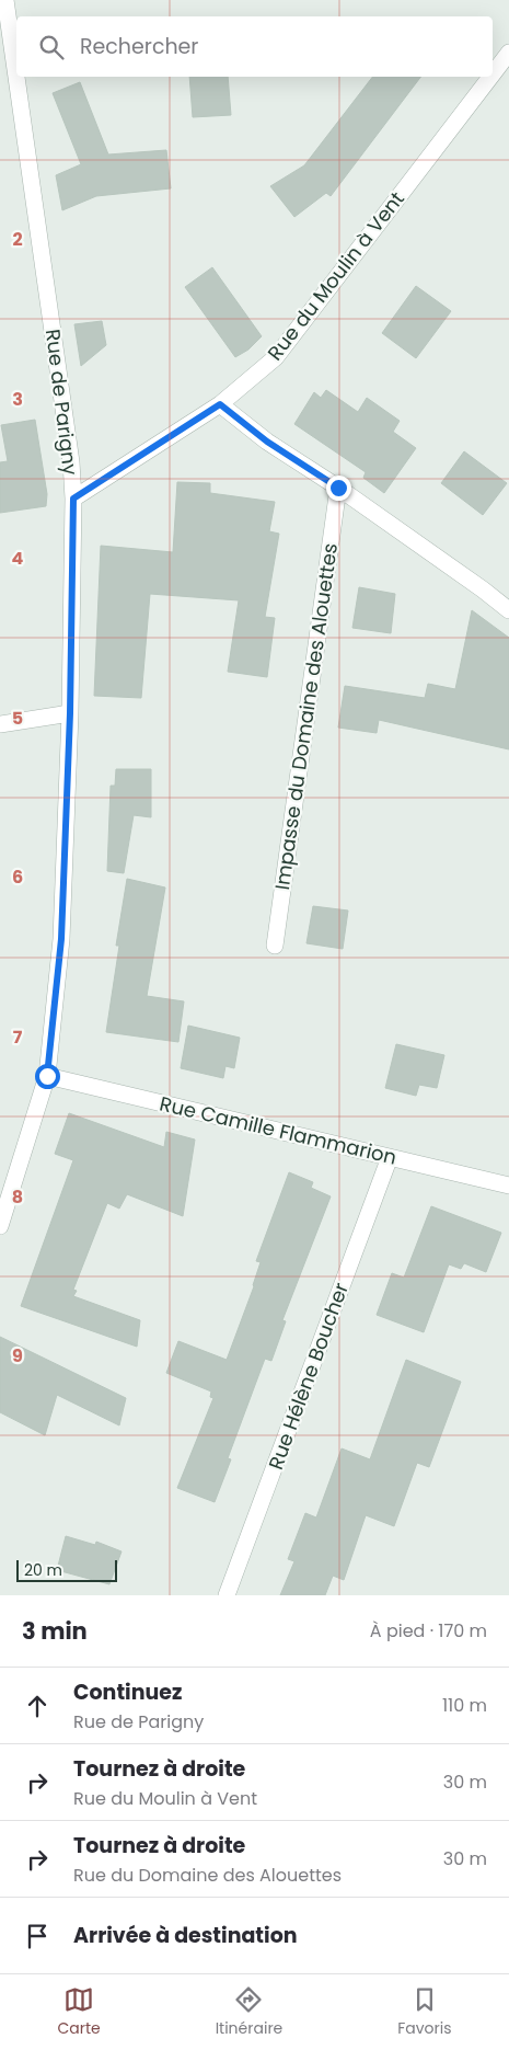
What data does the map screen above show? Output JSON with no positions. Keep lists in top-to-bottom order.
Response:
{
  "streets": {
    "street": [
      "Rue du Moulin à Vent",
      "Rue de Parigny",
      "Impasse du Domaine des Alouettes",
      "Rue Camille Flammarion",
      "Rue Hélène Boucher"
    ]
  },
  "crossings": [
    ["Rue du Moulin à Vent", "Rue de Parigny"],
    ["Rue de Parigny", "Rue Camille Flammarion"],
    ["Rue Camille Flammarion", "Rue Hélène Boucher"]
  ],
  "scale_bar": "20 m",
  "page": {
    "search": "Rechercher",
    "scale": "20 m",
    "heading": ["3 min", "À pied · 170 m"],
    "list": [
      ["Continuez", "Rue de Parigny", "110 m"],
      ["Tournez à droite", "Rue du Moulin à Vent", "30 m"],
      ["Tournez à droite", "Rue du Domaine des Alouettes", "30 m"],
      "Arrivée à destination"
    ],
    "nav": ["Carte", "Itinéraire", "Favoris"]
  },
  "grid": {
    "rows": [
      "2",
      "3",
      "4",
      "5",
      "6",
      "7",
      "8",
      "9"
    ]
  }
}
